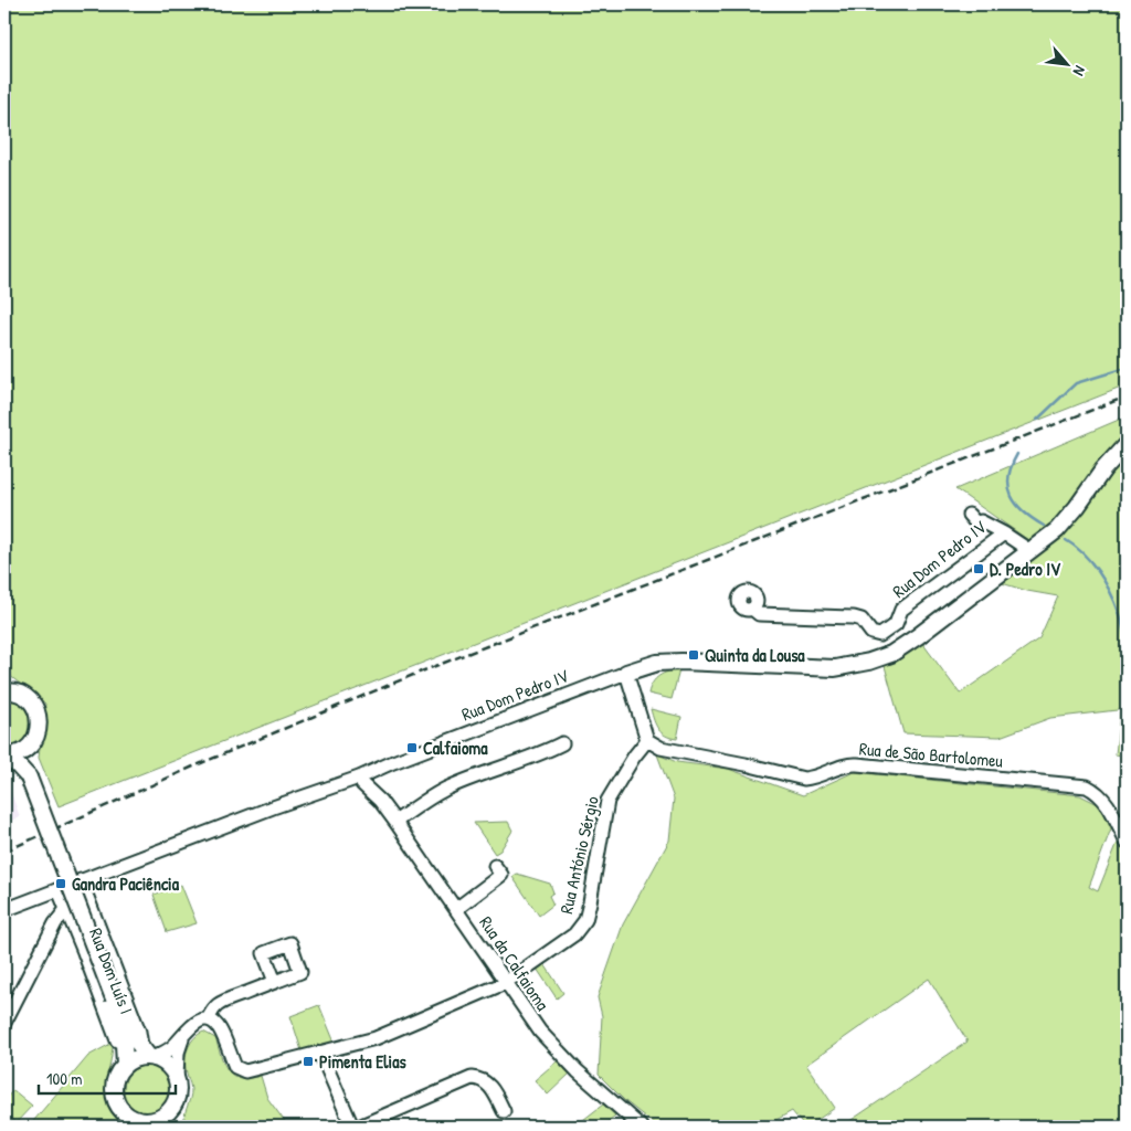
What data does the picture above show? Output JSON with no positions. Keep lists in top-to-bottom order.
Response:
{
  "streets": {
    "main road": ["Rua Dom Pedro IV", "Rua Dom Luís I"],
    "street": ["Rua de São Bartolomeu", "Rua António Sérgio", "Rua da Calfaioma"]
  },
  "crossings": [
    ["Rua Dom Pedro IV", "Rua da Calfaioma"],
    ["Rua Dom Pedro IV", "Rua Dom Luís I"],
    ["Rua de São Bartolomeu", "Rua António Sérgio"],
    ["Rua António Sérgio", "Rua da Calfaioma"]
  ],
  "places": {
    "transit": [
      "D. Pedro IV",
      "Quinta da Lousa",
      "Calfaioma",
      "Gandra Paciência",
      "Pimenta Elias"
    ]
  },
  "scale_bar": "100 m",
  "north": "bottom right"
}
